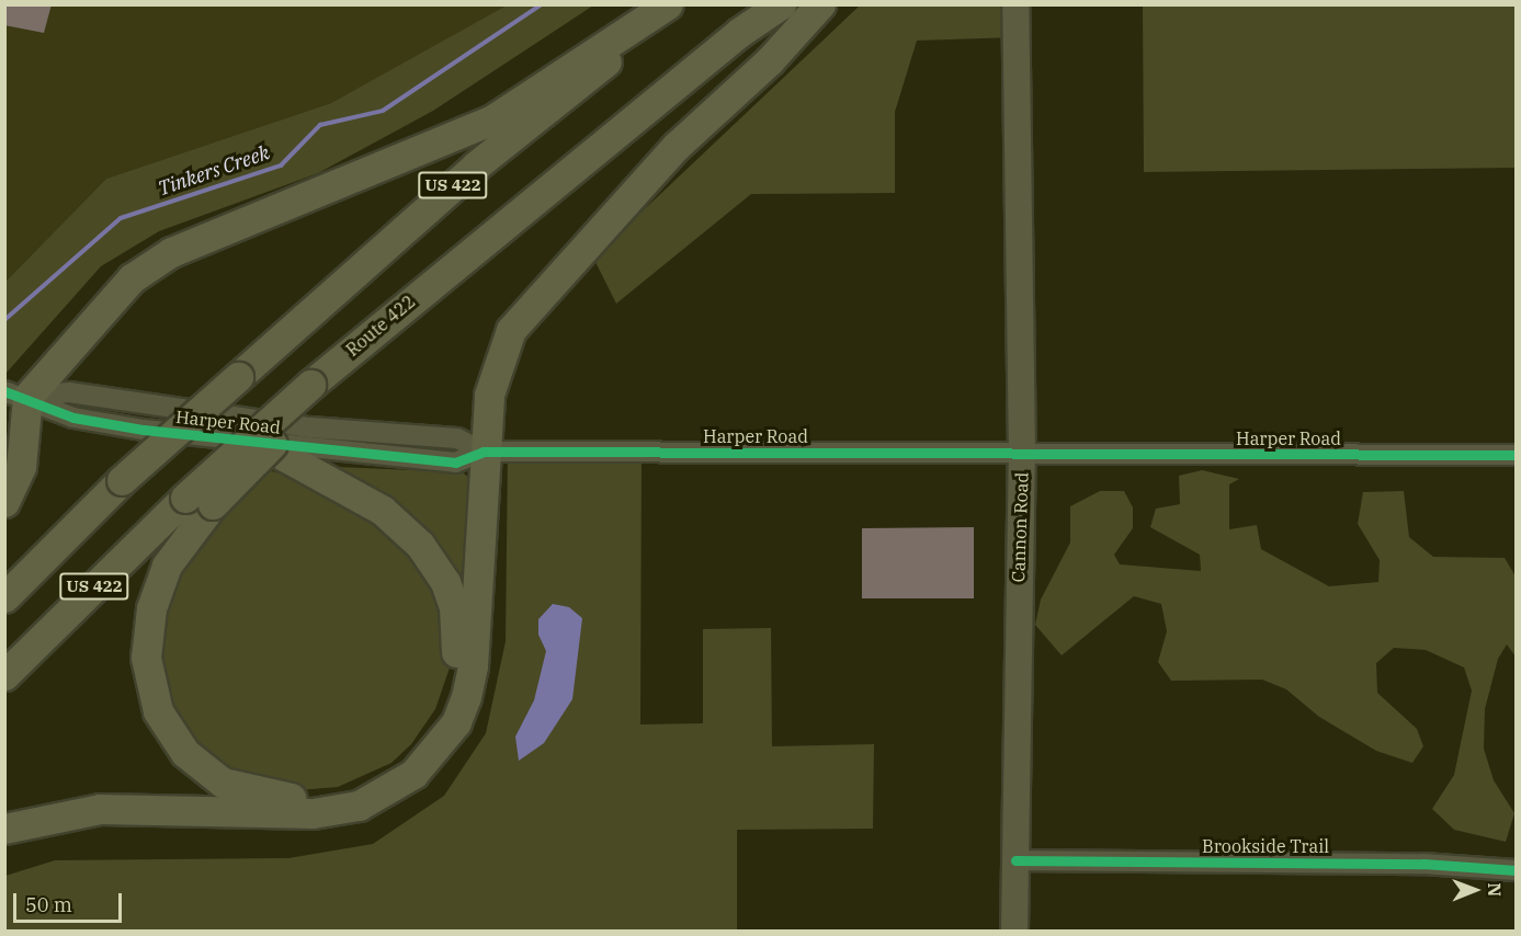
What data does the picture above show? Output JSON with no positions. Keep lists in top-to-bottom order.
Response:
{
  "streets": {
    "highway": ["US 422", "Route 422"],
    "main road": ["Cannon Road"],
    "street": ["Harper Road", "Brookside Trail"]
  },
  "crossings": [
    ["US 422", "Route 422"],
    ["US 422", "Harper Road"],
    ["Harper Road", "Cannon Road"],
    ["Cannon Road", "Brookside Trail"]
  ],
  "water": ["Tinkers Creek"],
  "scale_bar": "50 m",
  "north": "right"
}
